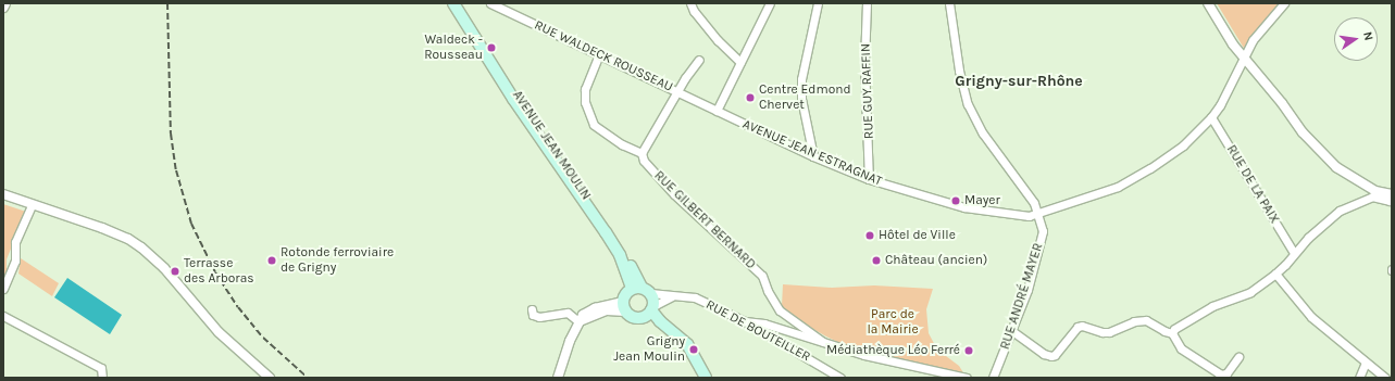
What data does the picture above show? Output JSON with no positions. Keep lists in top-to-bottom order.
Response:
{
  "streets": {
    "main road": ["AVENUE JEAN MOULIN"],
    "street": [
      "RUE WALDECK ROUSSEAU",
      "RUE GUY RAFFIN",
      "AVENUE JEAN ESTRAGNAT",
      "RUE DE LA PAIX",
      "RUE GILBERT BERNARD",
      "RUE ANDRÉ MAYER",
      "RUE DE BOUTEILLER"
    ]
  },
  "crossings": [
    ["RUE WALDECK ROUSSEAU", "AVENUE JEAN ESTRAGNAT"],
    ["RUE GUY RAFFIN", "AVENUE JEAN ESTRAGNAT"],
    ["AVENUE JEAN MOULIN", "RUE DE BOUTEILLER"],
    ["AVENUE JEAN ESTRAGNAT", "RUE DE LA PAIX"],
    ["AVENUE JEAN ESTRAGNAT", "RUE ANDRÉ MAYER"]
  ],
  "districts": ["Grigny-sur-Rhône"],
  "parks": ["Parc de la Mairie"],
  "places": [
    "Waldeck - Rousseau",
    "Centre Edmond Chervet",
    "Mayer",
    "Hôtel de Ville",
    "Rotonde ferroviaire de Grigny",
    "Château (ancien)",
    "Terrasse des Arboras",
    "Grigny Jean Moulin",
    "Médiathèque Léo Ferré"
  ],
  "north": "right"
}
